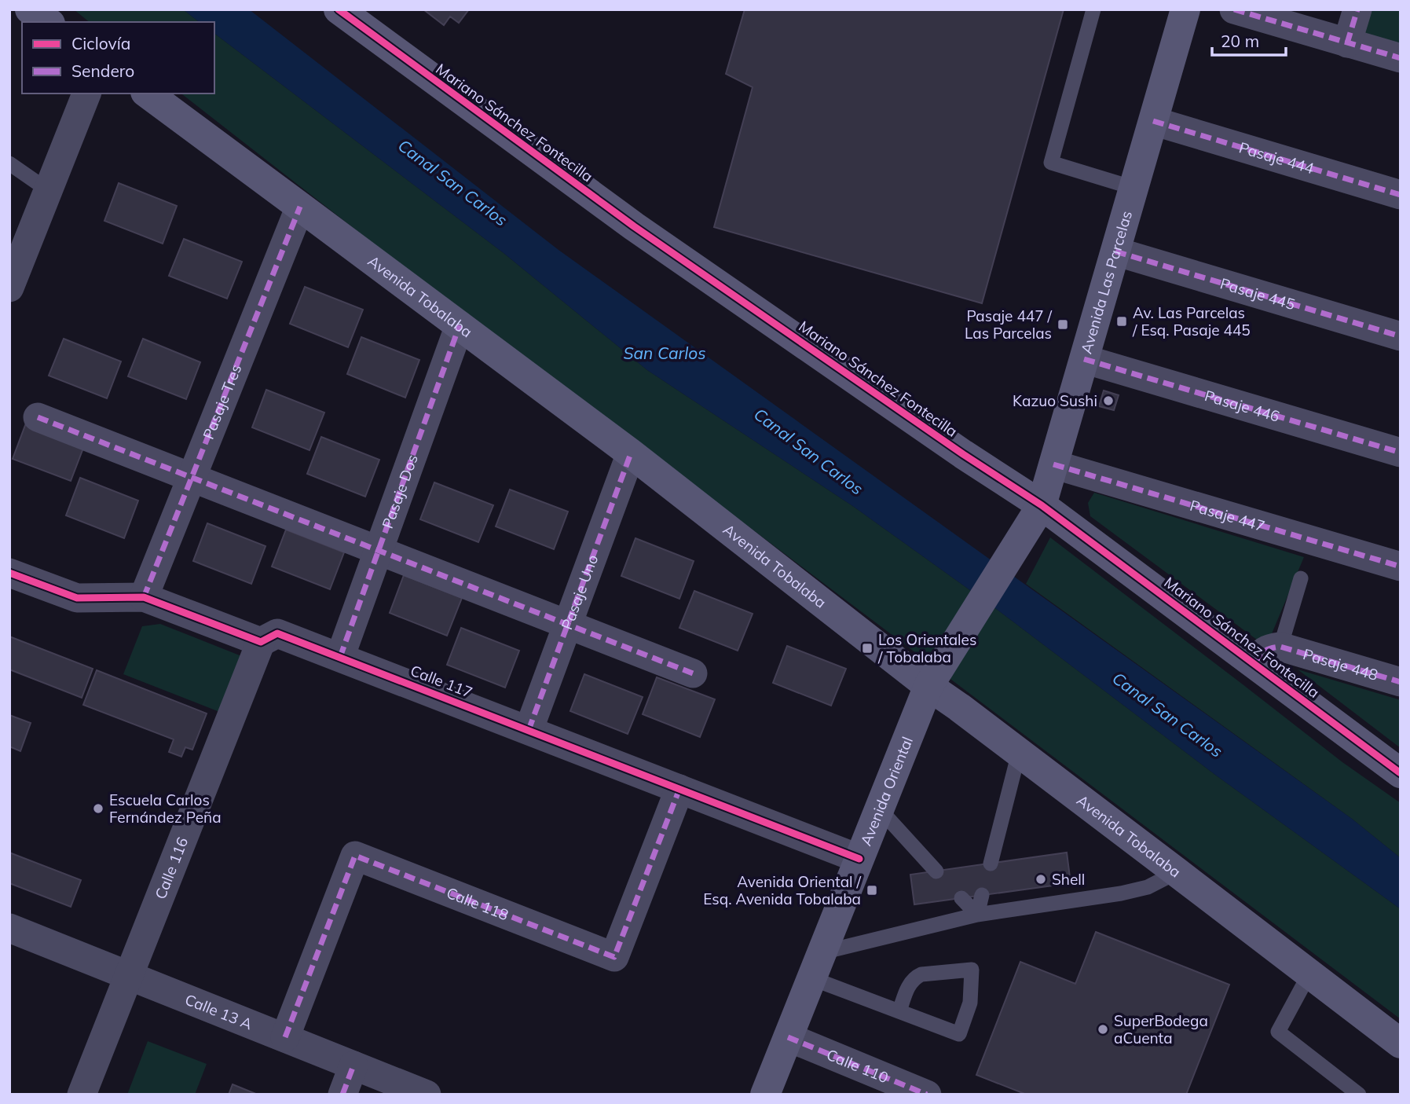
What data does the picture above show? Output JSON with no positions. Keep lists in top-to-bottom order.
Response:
{
  "streets": {
    "main road": [
      "Mariano Sánchez Fontecilla",
      "Avenida Las Parcelas",
      "Avenida Tobalaba",
      "Avenida Oriental"
    ],
    "street": [
      "Pasaje 444",
      "Pasaje 445",
      "Pasaje Tres",
      "Pasaje 446",
      "Pasaje Dos",
      "Pasaje 447",
      "Pasaje Uno",
      "Pasaje 448",
      "Calle 117",
      "Calle 116",
      "Calle 118",
      "Calle 13 A",
      "Calle 110"
    ]
  },
  "crossings": [
    ["Mariano Sánchez Fontecilla", "Avenida Las Parcelas"],
    ["Pasaje 444", "Avenida Las Parcelas"],
    ["Avenida Las Parcelas", "Pasaje 445"],
    ["Avenida Las Parcelas", "Pasaje 446"],
    ["Avenida Las Parcelas", "Pasaje 447"],
    ["Avenida Las Parcelas", "Avenida Oriental"],
    ["Avenida Tobalaba", "Pasaje Tres"],
    ["Avenida Tobalaba", "Pasaje Dos"],
    ["Avenida Tobalaba", "Pasaje Uno"],
    ["Avenida Tobalaba", "Avenida Oriental"],
    ["Pasaje Dos", "Calle 117"],
    ["Pasaje Uno", "Calle 117"],
    ["Calle 117", "Avenida Oriental"],
    ["Calle 117", "Calle 116"],
    ["Calle 117", "Calle 118"],
    ["Avenida Oriental", "Calle 110"],
    ["Calle 116", "Calle 13 A"],
    ["Calle 118", "Calle 13 A"]
  ],
  "water": ["Canal San Carlos", "San Carlos"],
  "places": {
    "transit": [
      "Av. Las Parcelas / Esq. Pasaje 445",
      "Pasaje 447 / Las Parcelas",
      "Los Orientales / Tobalaba",
      "Avenida Oriental / Esq. Avenida Tobalaba"
    ],
    "other": [
      "Kazuo Sushi",
      "Escuela Carlos Fernández Peña",
      "Shell",
      "SuperBodega aCuenta"
    ]
  },
  "legend": ["Ciclovía", "Sendero"],
  "scale_bar": "20 m"
}
